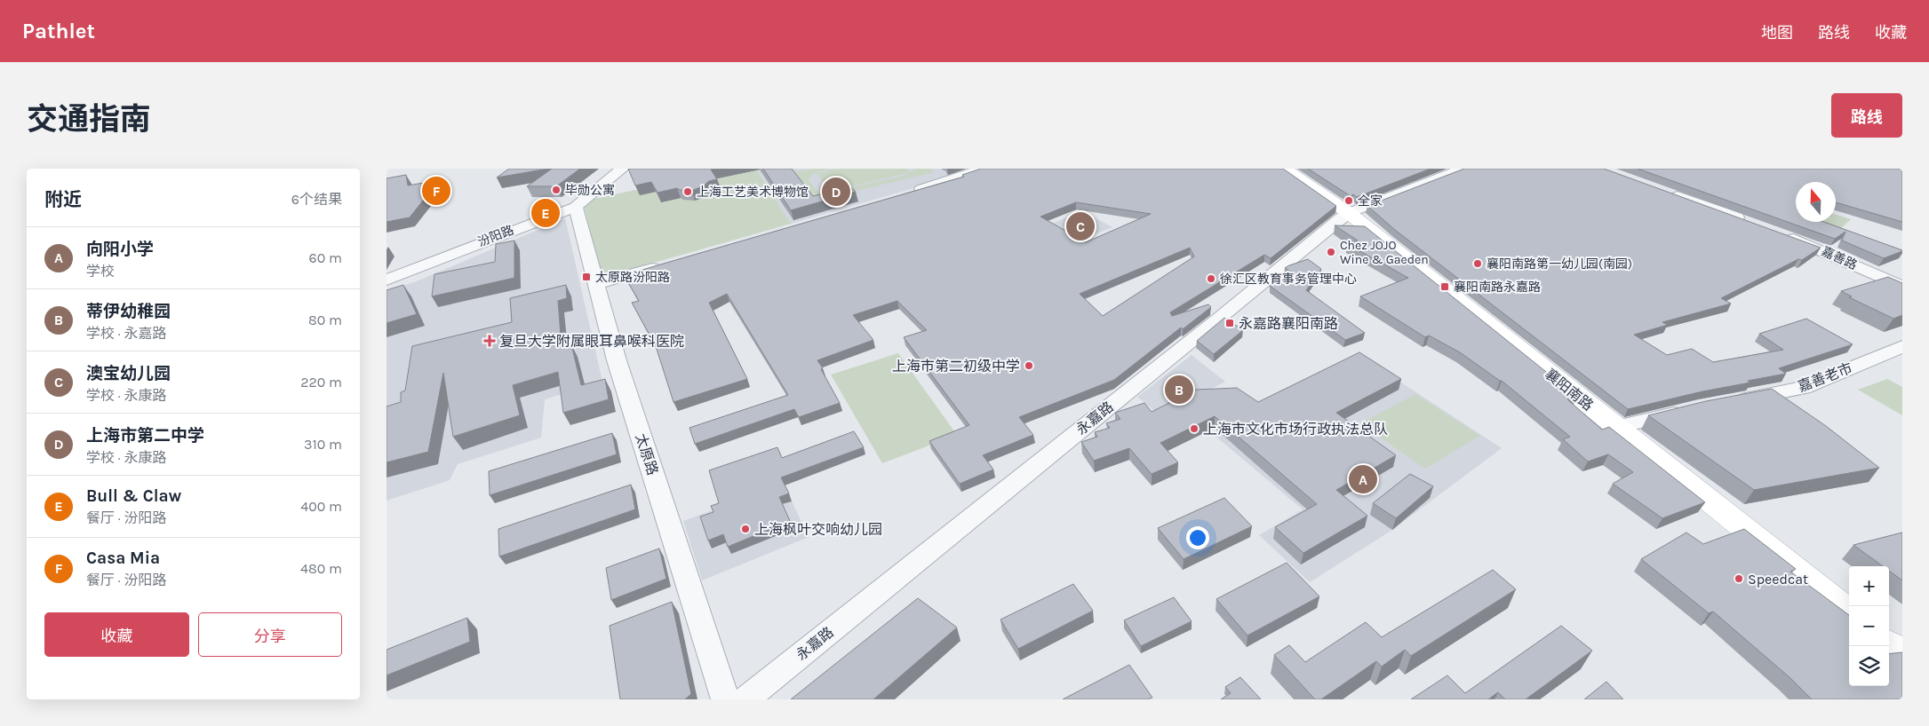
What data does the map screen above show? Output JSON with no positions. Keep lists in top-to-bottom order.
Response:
{
  "streets": {
    "street": [
      "汾阳路",
      "嘉善路",
      "嘉善老市",
      "襄阳南路",
      "永嘉路",
      "太原路"
    ]
  },
  "crossings": [
    ["汾阳路", "太原路"],
    ["襄阳南路", "永嘉路"]
  ],
  "places": {
    "other": [
      "毕勋公寓",
      "上海工艺美术博物馆",
      "全家",
      "Chez JOJO Wine & Gaeden",
      "襄阳南路第一幼儿园(南园)",
      "徐汇区教育事务管理中心",
      "上海市第二初级中学",
      "上海市文化市场行政执法总队",
      "上海枫叶交响幼儿园",
      "Speedcat"
    ],
    "transit": ["太原路汾阳路", "襄阳南路永嘉路", "永嘉路襄阳南路"],
    "health": ["复旦大学附属眼耳鼻喉科医院"]
  },
  "north": "top",
  "page": {
    "header": "Pathlet",
    "nav": ["地图", "路线", "收藏"],
    "title": "交通指南",
    "buttons": [
      "路线",
      ["收藏", "分享"]
    ],
    "heading": ["附近", "6个结果"],
    "pins": [
      "F",
      "D",
      "E",
      "C",
      "B",
      "A"
    ],
    "list": [
      {
        "mark": "A",
        "name": "向阳小学",
        "note": "学校",
        "value": "60 m"
      },
      {
        "mark": "B",
        "name": "蒂伊幼稚园",
        "note": "学校 · 永嘉路",
        "value": "80 m"
      },
      {
        "mark": "C",
        "name": "澳宝幼儿园",
        "note": "学校 · 永康路",
        "value": "220 m"
      },
      {
        "mark": "D",
        "name": "上海市第二中学",
        "note": "学校 · 永康路",
        "value": "310 m"
      },
      {
        "mark": "E",
        "name": "Bull & Claw",
        "note": "餐厅 · 汾阳路",
        "value": "400 m"
      },
      {
        "mark": "F",
        "name": "Casa Mia",
        "note": "餐厅 · 汾阳路",
        "value": "480 m"
      }
    ],
    "map_buttons": ["+", "−"]
  }
}
